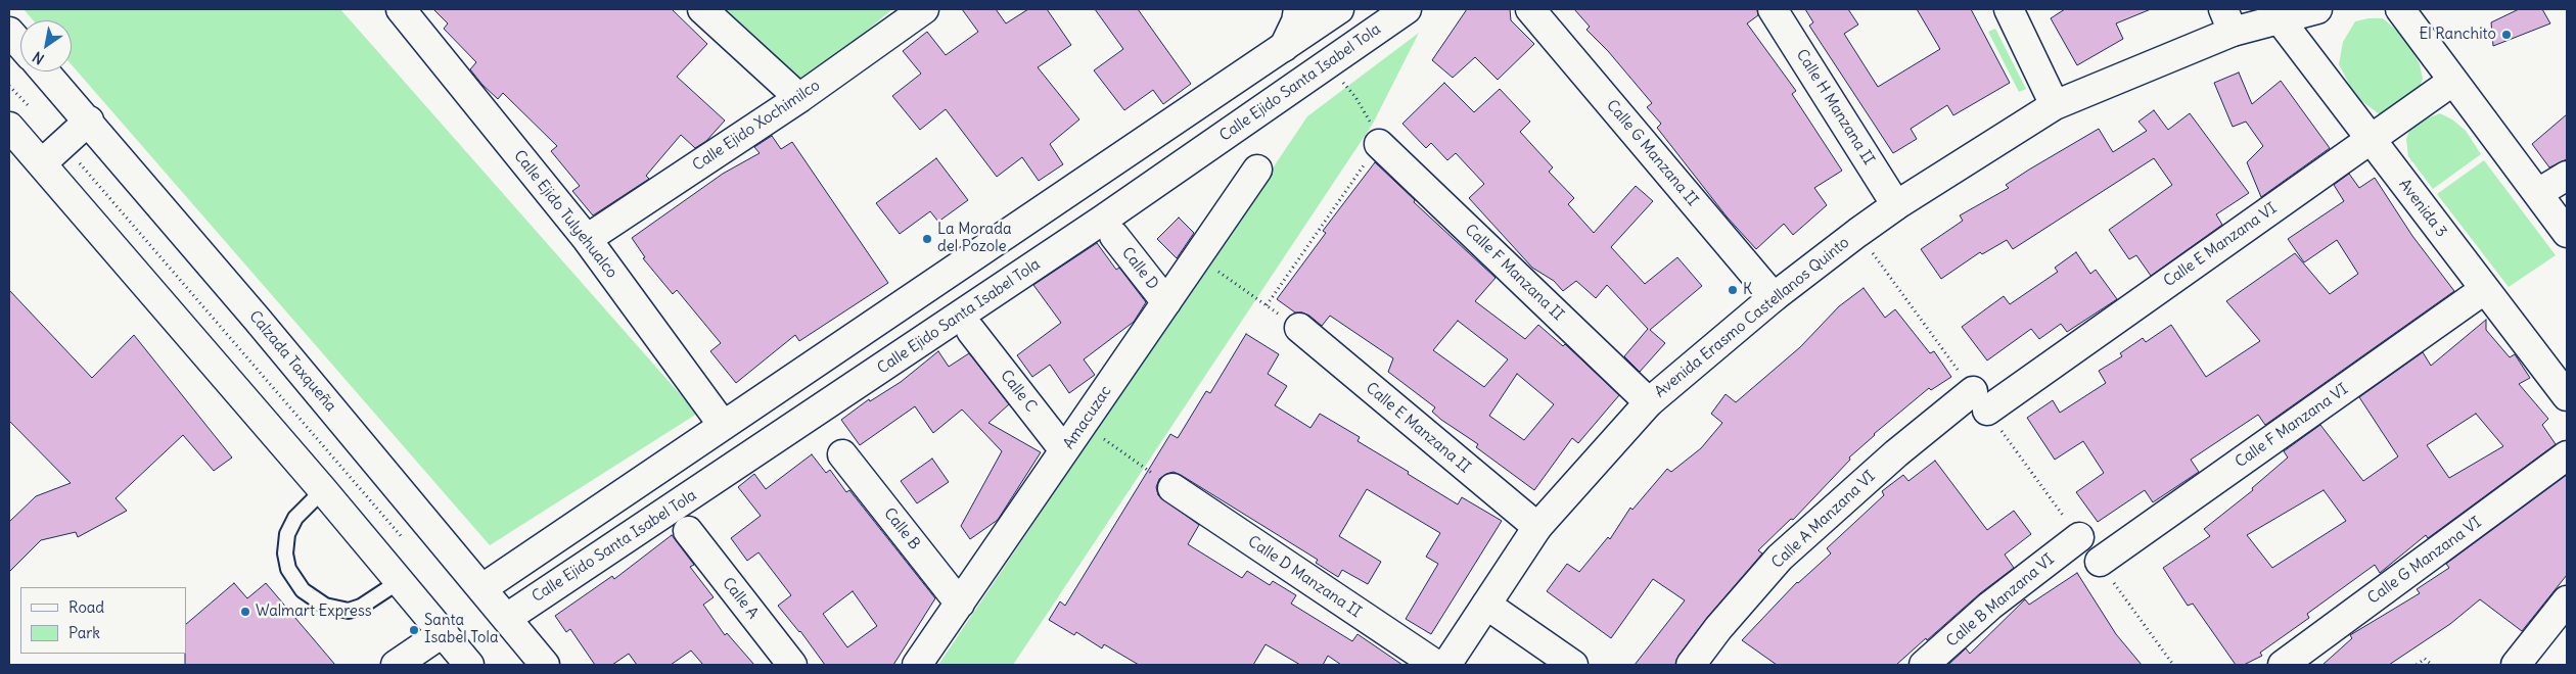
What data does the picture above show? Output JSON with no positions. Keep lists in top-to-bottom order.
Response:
{
  "streets": {
    "street": [
      "Calle Ejido Santa Isabel Tola",
      "Calle H Manzana II",
      "Calle Ejido Xochimilco",
      "Calle G Manzana II",
      "Avenida 3",
      "Calle Ejido Tulyehualco",
      "Calle E Manzana VI",
      "Calle D",
      "Calle F Manzana II",
      "Avenida Erasmo Castellanos Quinto",
      "Calzada Taxqueña",
      "Calle C",
      "Amacuzac",
      "Calle F Manzana VI",
      "Calle E Manzana II",
      "Calle A Manzana VI",
      "Calle B",
      "Calle G Manzana VI",
      "Calle D Manzana II",
      "Calle A",
      "Calle B Manzana VI"
    ]
  },
  "crossings": [
    ["Calle Ejido Santa Isabel Tola", "Calzada Taxqueña"],
    ["Calle H Manzana II", "Avenida Erasmo Castellanos Quinto"],
    ["Calle Ejido Xochimilco", "Calle Ejido Tulyehualco"],
    ["Calle G Manzana II", "Avenida Erasmo Castellanos Quinto"],
    ["Avenida 3", "Calle E Manzana VI"],
    ["Avenida 3", "Avenida Erasmo Castellanos Quinto"],
    ["Avenida 3", "Calle F Manzana VI"],
    ["Calle E Manzana VI", "Calle A Manzana VI"],
    ["Calle D", "Amacuzac"],
    ["Calle F Manzana II", "Avenida Erasmo Castellanos Quinto"],
    ["Avenida Erasmo Castellanos Quinto", "Calle E Manzana II"],
    ["Calle C", "Amacuzac"],
    ["Amacuzac", "Calle B"]
  ],
  "places": [
    "El Ranchito",
    "La Morada del Pozole",
    "K",
    "Walmart Express",
    "Santa Isabel Tola"
  ],
  "legend": ["Road", "Park"],
  "north": "bottom left"
}
